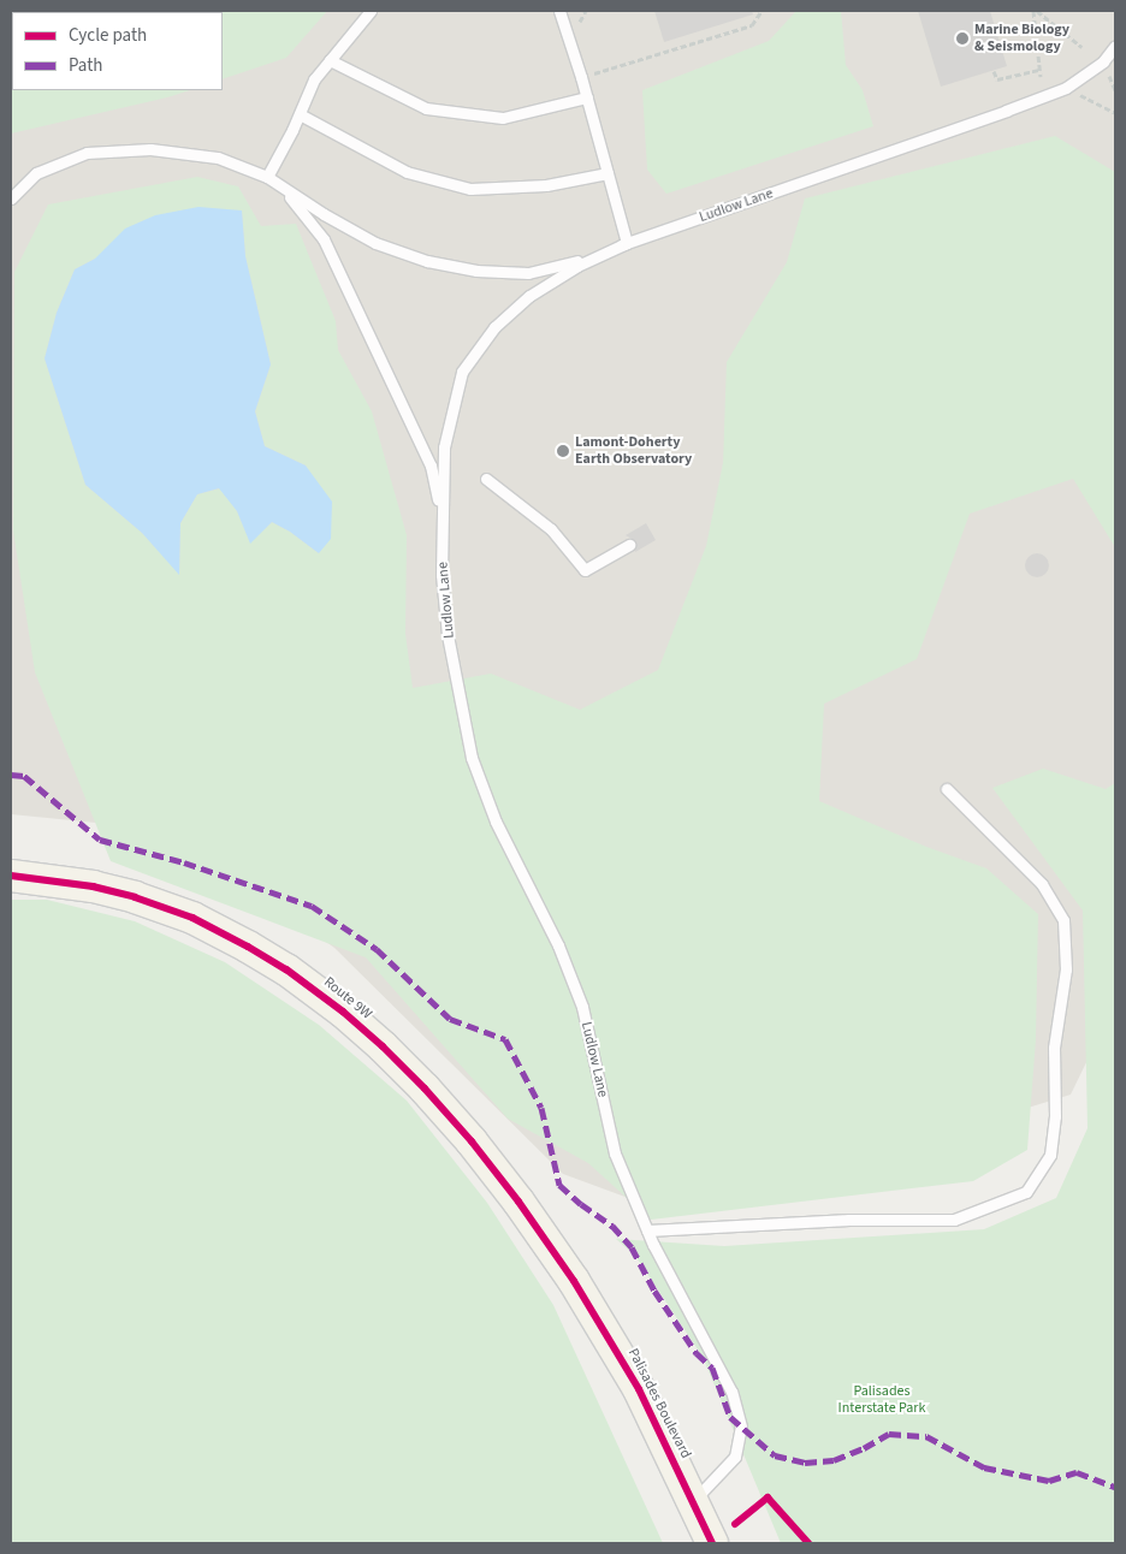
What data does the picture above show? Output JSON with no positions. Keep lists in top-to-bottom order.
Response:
{
  "streets": {
    "main road": ["Route 9W", "Palisades Boulevard"],
    "lane": ["Ludlow Lane"]
  },
  "crossings": [
    ["Ludlow Lane", "Palisades Boulevard"],
    ["Route 9W", "Palisades Boulevard"]
  ],
  "parks": ["Palisades Interstate Park"],
  "places": ["Marine Biology & Seismology", "Lamont-Doherty Earth Observatory"],
  "legend": ["Cycle path", "Path"]
}
